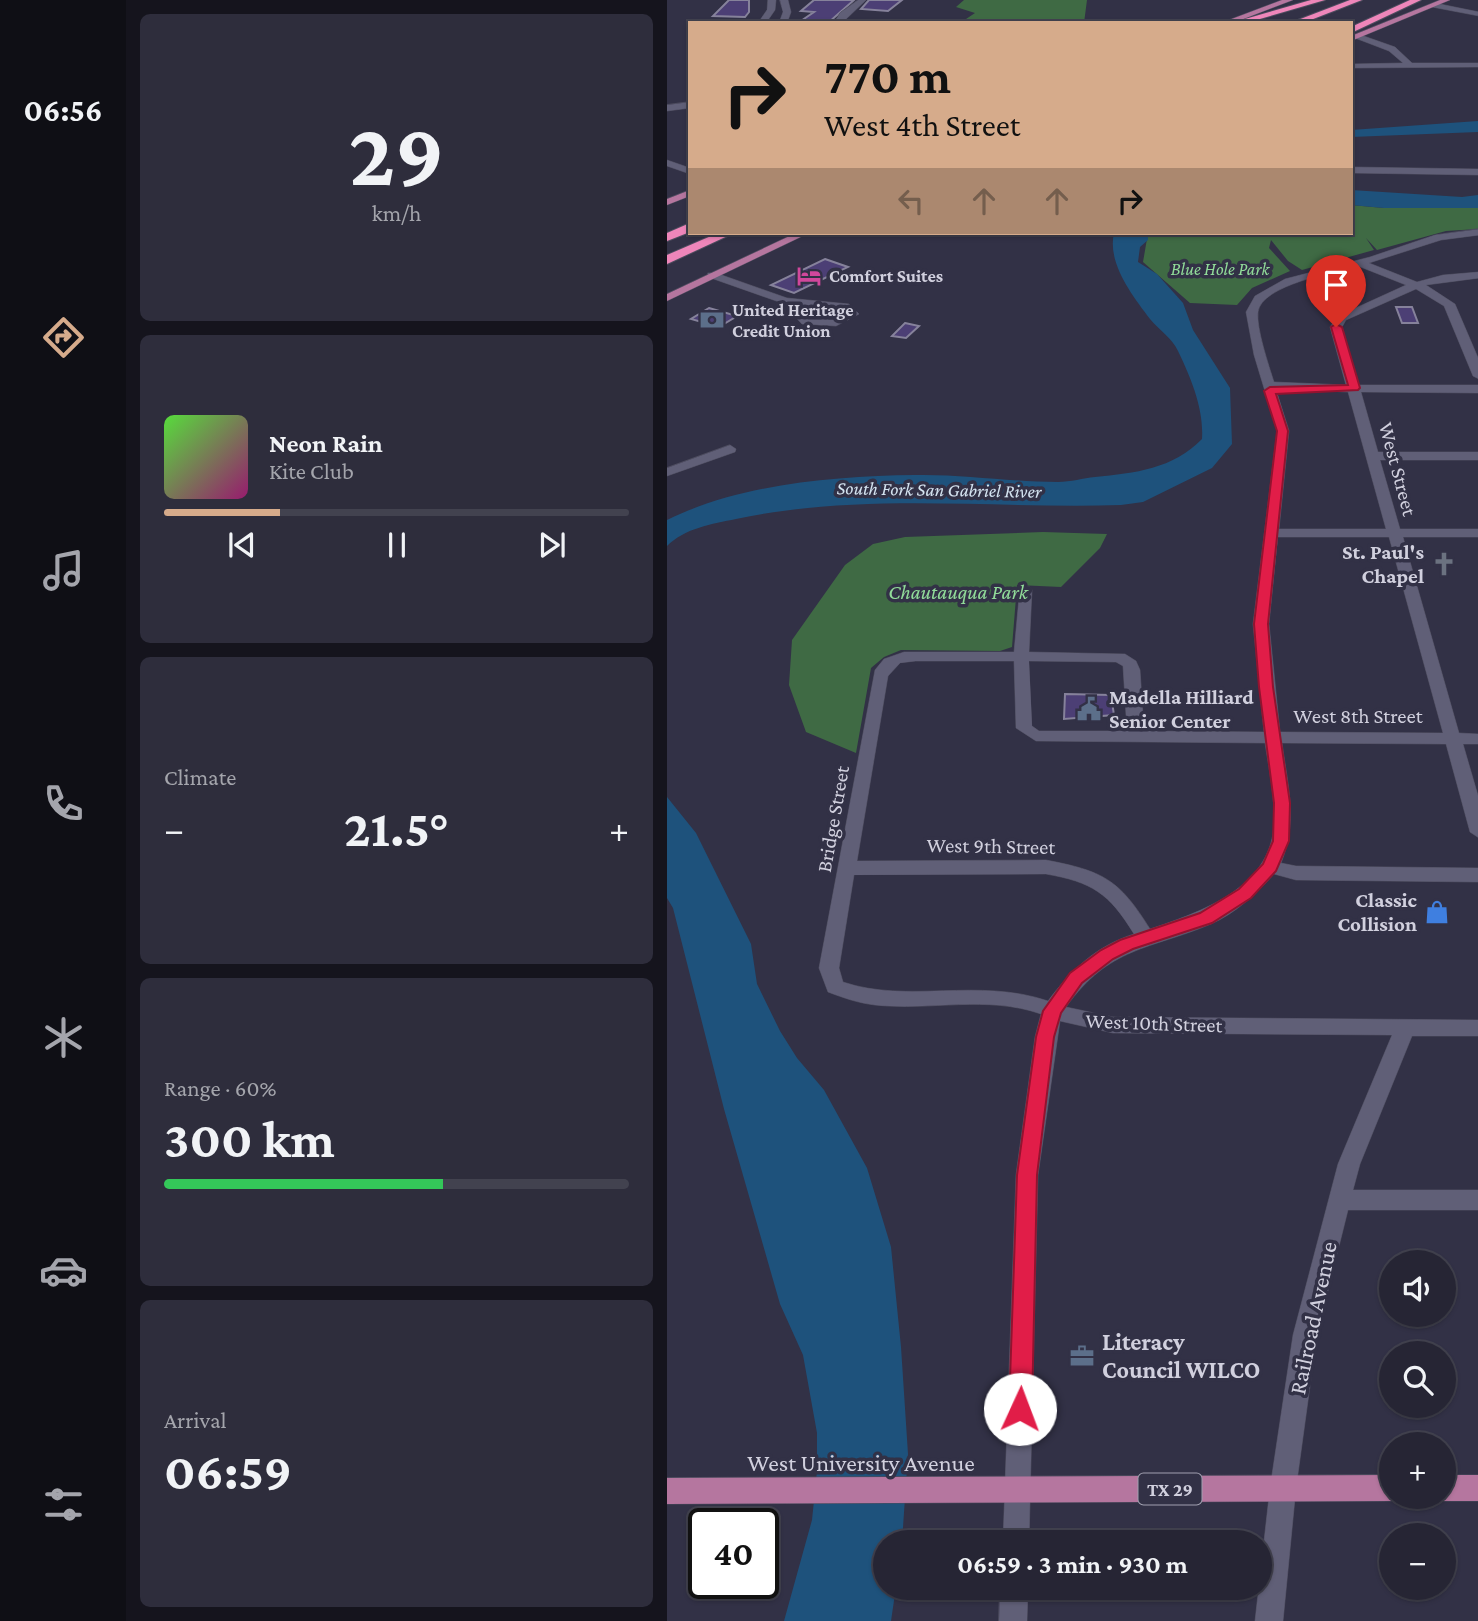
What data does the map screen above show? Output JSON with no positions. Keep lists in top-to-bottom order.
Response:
{
  "streets": {
    "main road": ["West University Avenue", "TX 29"],
    "street": [
      "West Street",
      "West 8th Street",
      "Bridge Street",
      "West 9th Street",
      "West 10th Street",
      "Railroad Avenue"
    ]
  },
  "crossings": [
    ["West Street", "West 8th Street"],
    ["West 8th Street", "Bridge Street"],
    ["Bridge Street", "West 9th Street"],
    ["Bridge Street", "West 10th Street"],
    ["West 10th Street", "Railroad Avenue"],
    ["Railroad Avenue", "West University Avenue"]
  ],
  "water": ["South Fork San Gabriel River"],
  "parks": ["Blue Hole Park", "Chautauqua Park"],
  "places": {
    "hotel": ["Comfort Suites"],
    "bank": ["United Heritage Credit Union"],
    "church": ["St. Paul's Chapel"],
    "public building": ["Madella Hilliard Senior Center"],
    "shop": ["Classic Collision"],
    "office": ["Literacy Council WILCO"]
  },
  "page": {
    "tabs": "06:56",
    "tile": [
      ["29", "km/h"],
      "Climate",
      ["Range · 60%", "300 km"],
      ["Arrival", "06:59"]
    ],
    "turn": ["770 m", "West 4th Street"],
    "song": ["Neon Rain", "Kite Club"],
    "heat": ["−", "21.5°", "+"],
    "map_buttons": ["+", "−"],
    "limit": "40",
    "trip": "06:59 · 3 min · 930 m"
  }
}
